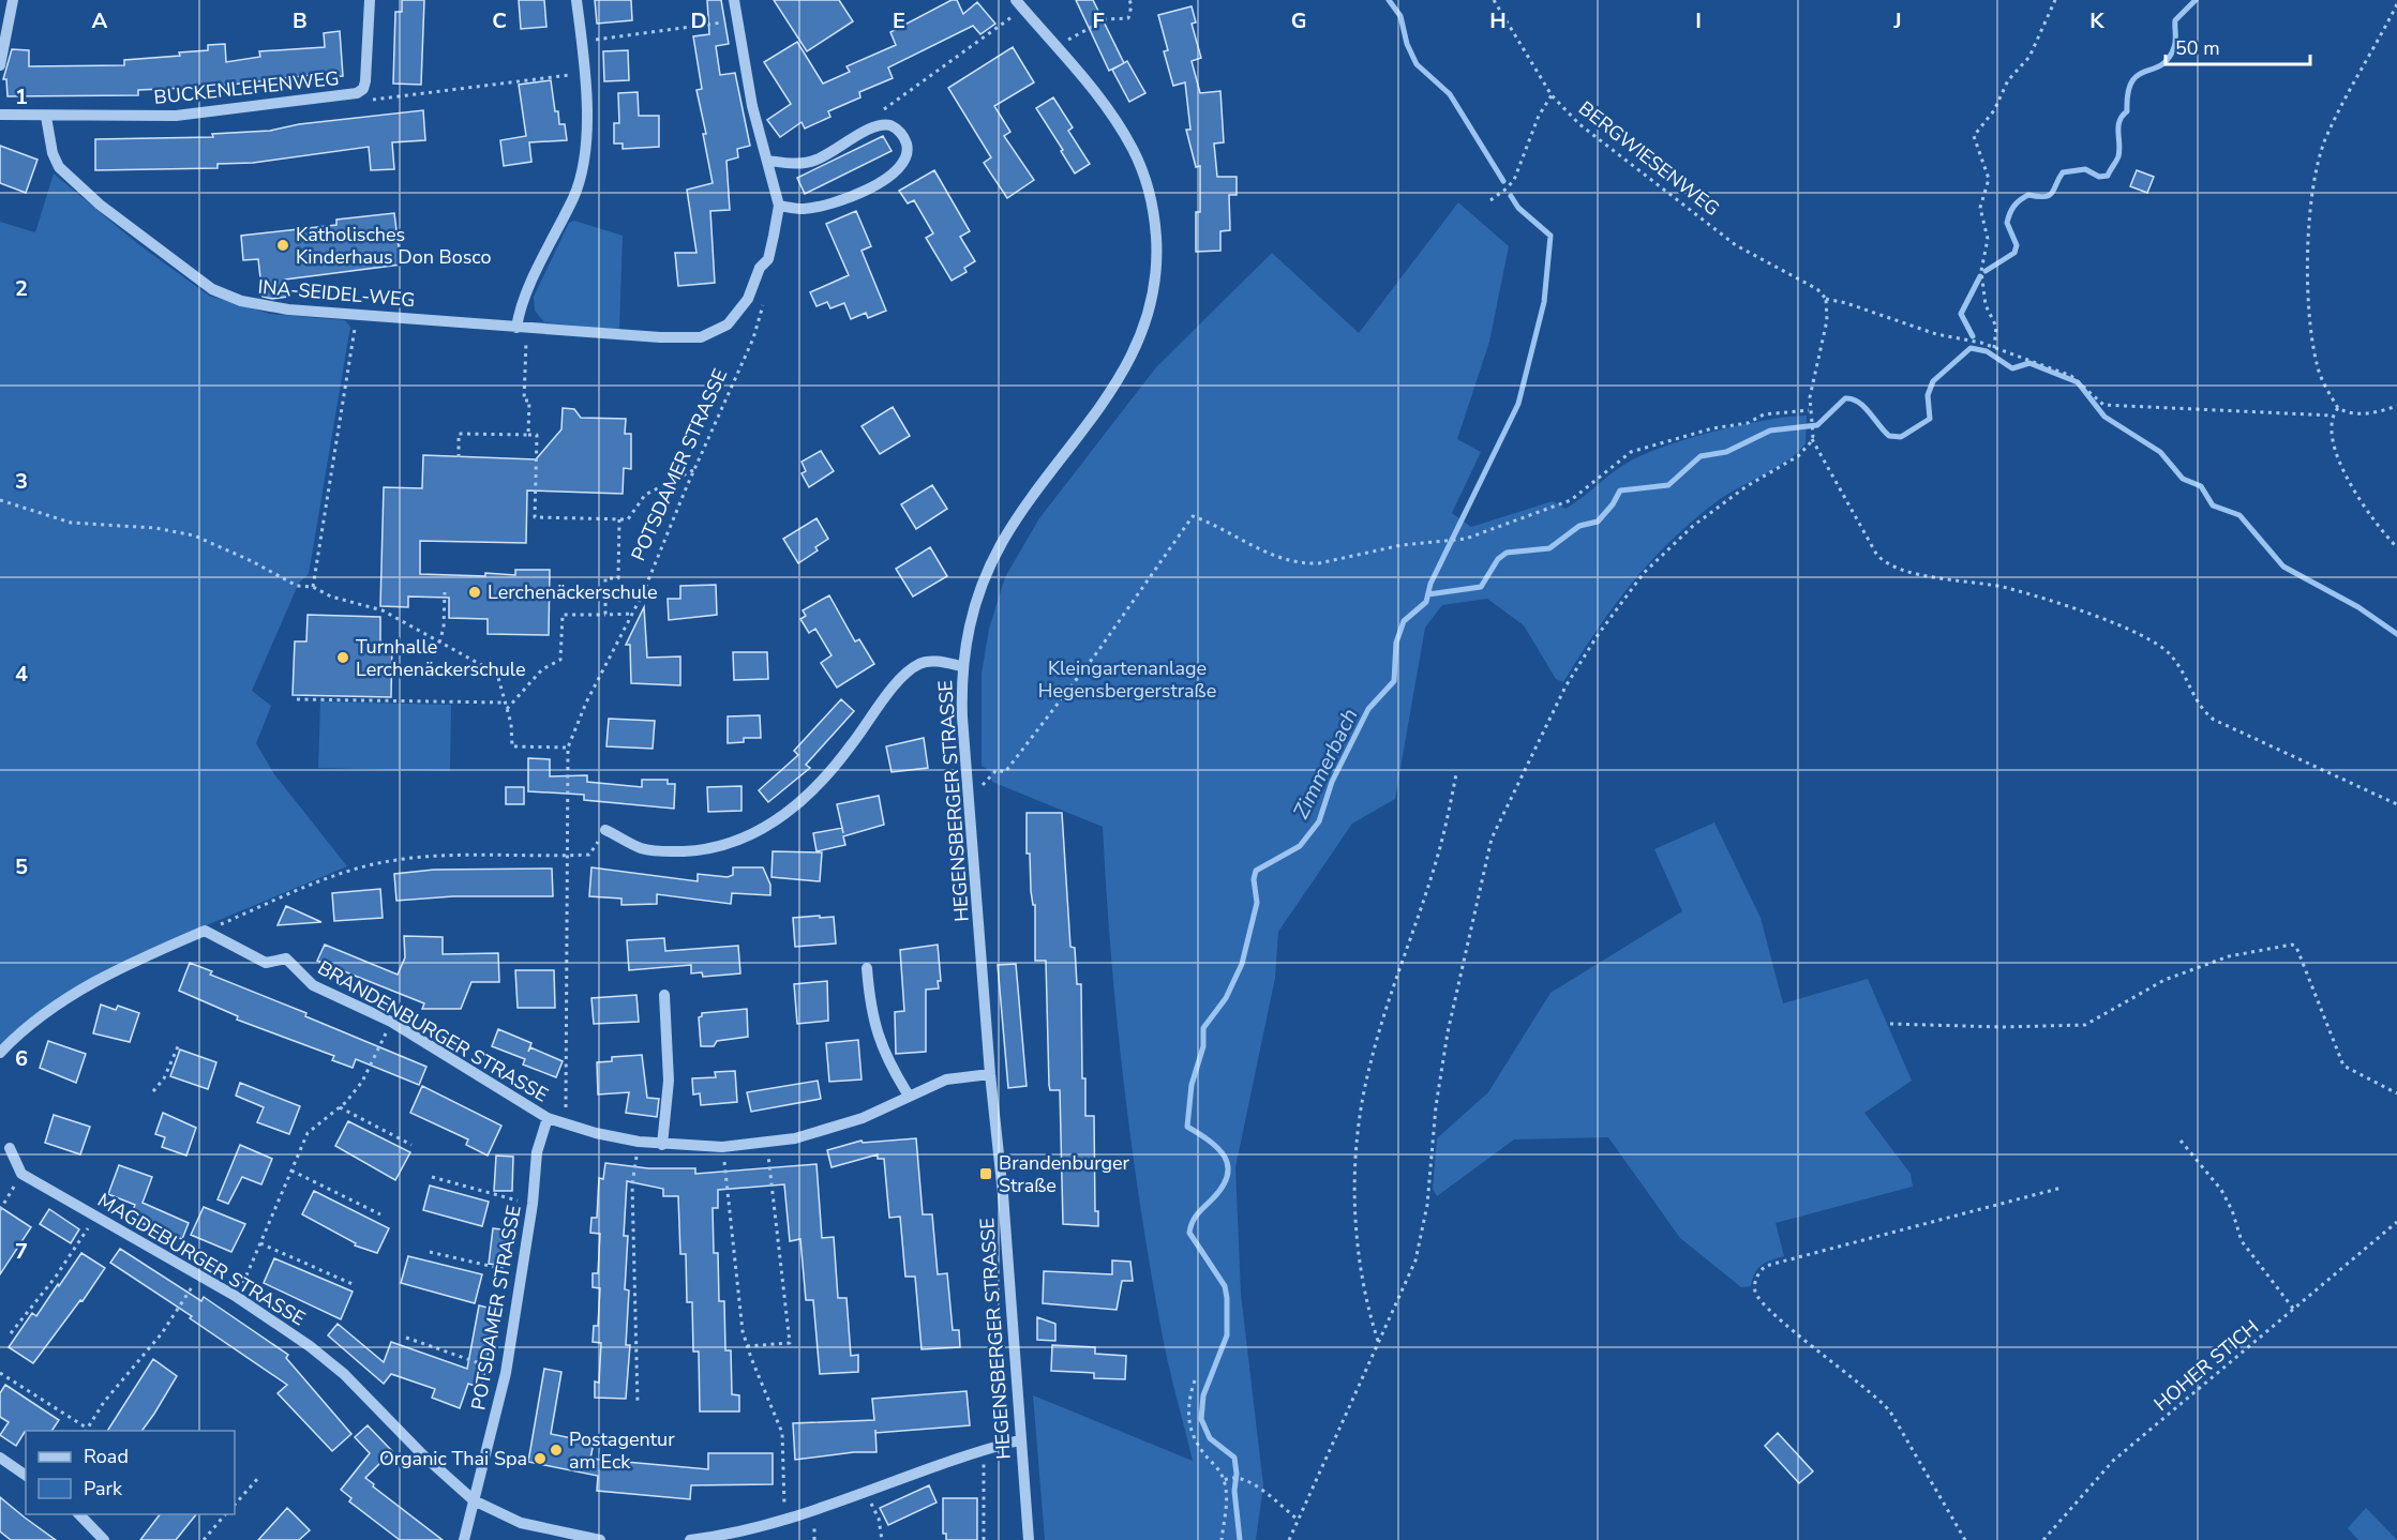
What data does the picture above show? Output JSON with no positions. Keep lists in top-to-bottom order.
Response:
{
  "streets": {
    "street": [
      "BUCKENLEHENWEG",
      "INA-SEIDEL-WEG",
      "POTSDAMER STRASSE",
      "HEGENSBERGER STRASSE",
      "BRANDENBURGER STRASSE",
      "MAGDEBURGER STRASSE"
    ],
    "path": ["BERGWIESENWEG", "HOHER STICH"]
  },
  "crossings": [
    ["BUCKENLEHENWEG", "INA-SEIDEL-WEG"],
    ["POTSDAMER STRASSE", "BRANDENBURGER STRASSE"],
    ["POTSDAMER STRASSE", "MAGDEBURGER STRASSE"],
    ["HEGENSBERGER STRASSE", "BRANDENBURGER STRASSE"]
  ],
  "water": ["Zimmerbach"],
  "parks": ["Kleingartenanlage Hegensbergerstraße"],
  "places": {
    "other": [
      "Katholisches Kinderhaus Don Bosco",
      "Lerchenäckerschule",
      "Turnhalle Lerchenäckerschule",
      "Postagentur am Eck",
      "Organic Thai Spa"
    ],
    "transit": ["Brandenburger Straße"]
  },
  "legend": ["Road", "Park"],
  "scale_bar": "50 m",
  "grid": {
    "columns": [
      "A",
      "B",
      "C",
      "D",
      "E",
      "F",
      "G",
      "H",
      "I",
      "J",
      "K"
    ],
    "rows": [
      "1",
      "2",
      "3",
      "4",
      "5",
      "6",
      "7"
    ]
  }
}
